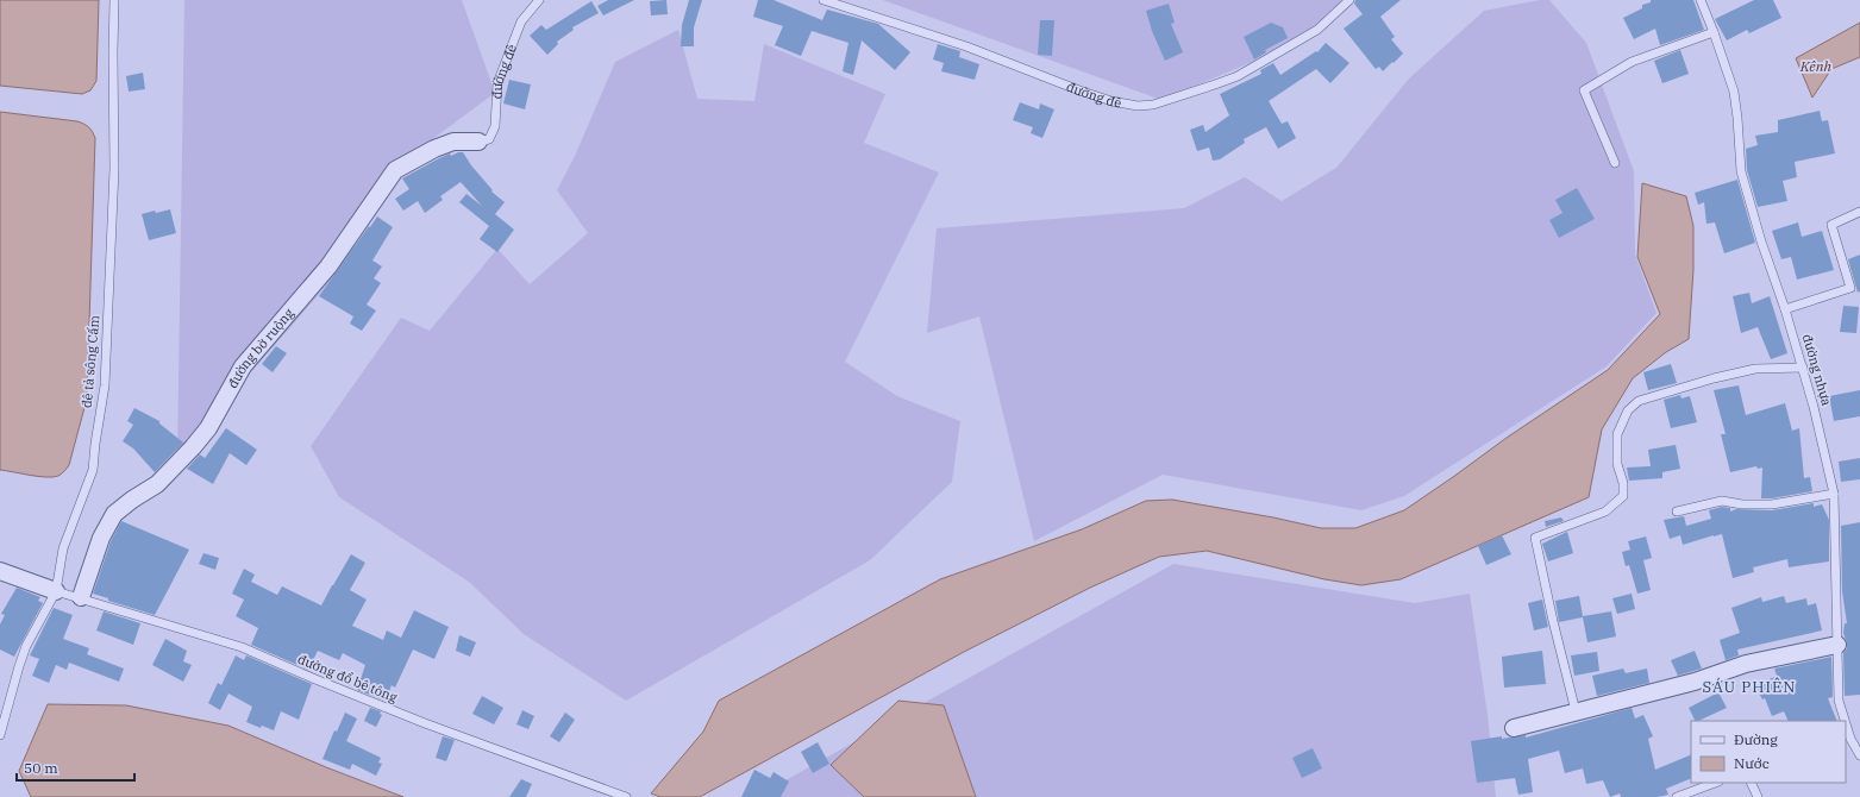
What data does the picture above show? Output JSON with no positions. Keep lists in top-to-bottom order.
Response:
{
  "streets": {
    "street": ["đường bờ ruộng"],
    "lane": [
      "đường đê",
      "đê tả sông Cấm",
      "đường nhựa",
      "đường đổ bê tông"
    ]
  },
  "crossings": [
    ["đường đê", "đường bờ ruộng"],
    ["đường bờ ruộng", "đường đổ bê tông"],
    ["đê tả sông Cấm", "đường đổ bê tông"]
  ],
  "districts": ["SÁU PHIÊN"],
  "water": ["Kênh"],
  "legend": ["Đường", "Nước"],
  "scale_bar": "50 m"
}
